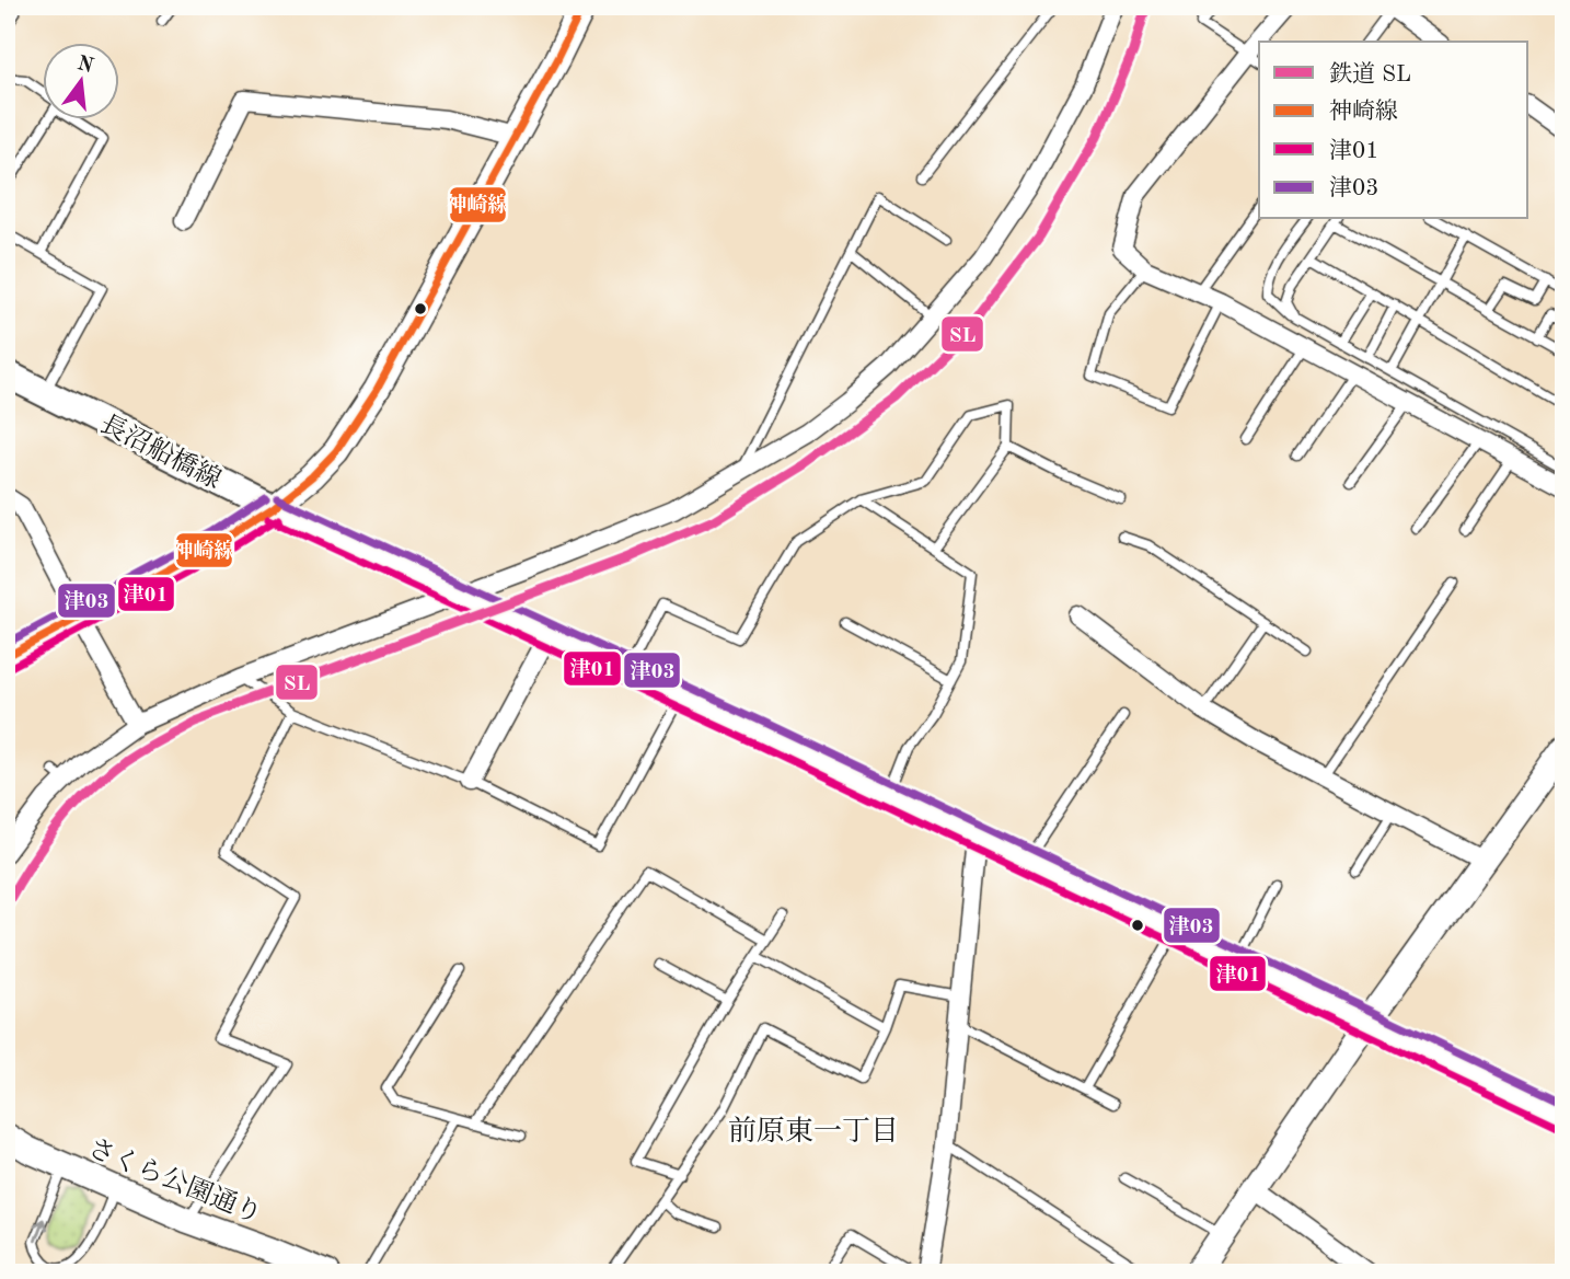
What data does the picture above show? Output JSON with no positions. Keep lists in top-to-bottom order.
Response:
{
  "streets": {
    "main road": ["長沼船橋線"],
    "street": ["さくら公園通り"]
  },
  "districts": ["前原東一丁目"],
  "lines": [
    "rail line SL",
    "transit line 神崎線",
    "transit line 津03",
    "transit line 津01"
  ],
  "legend": [
    "鉄道 SL",
    "神崎線",
    "津01",
    "津03"
  ],
  "north": "top"
}
